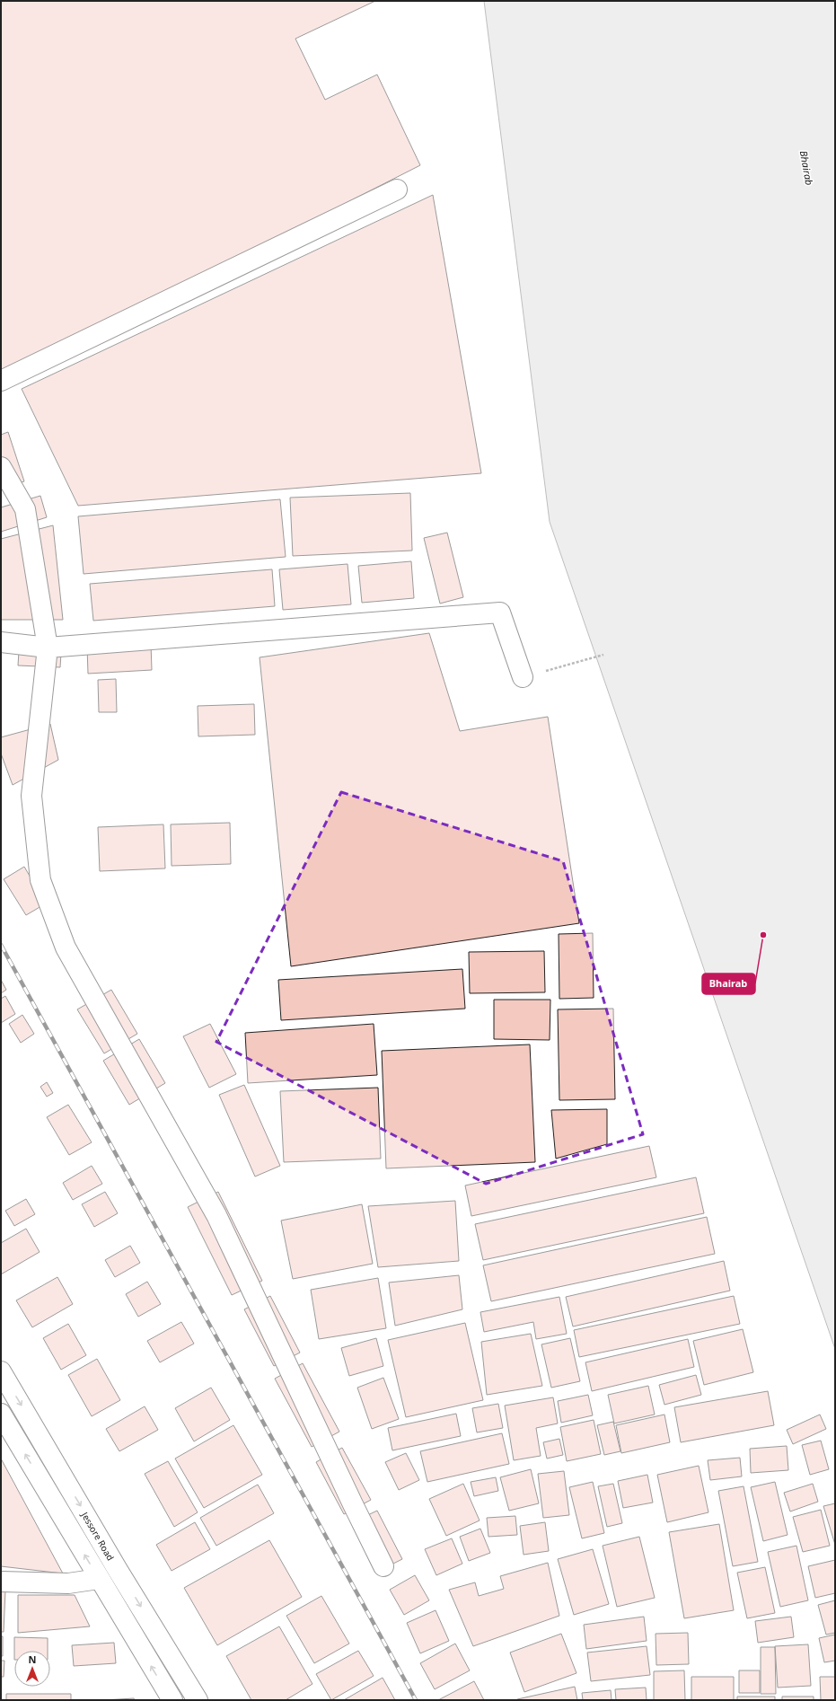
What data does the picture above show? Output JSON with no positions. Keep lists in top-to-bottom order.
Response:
{
  "streets": {
    "main road": ["Jessore Road"]
  },
  "water": ["Bhairab"],
  "places": ["Bhairab"],
  "north": "top"
}
